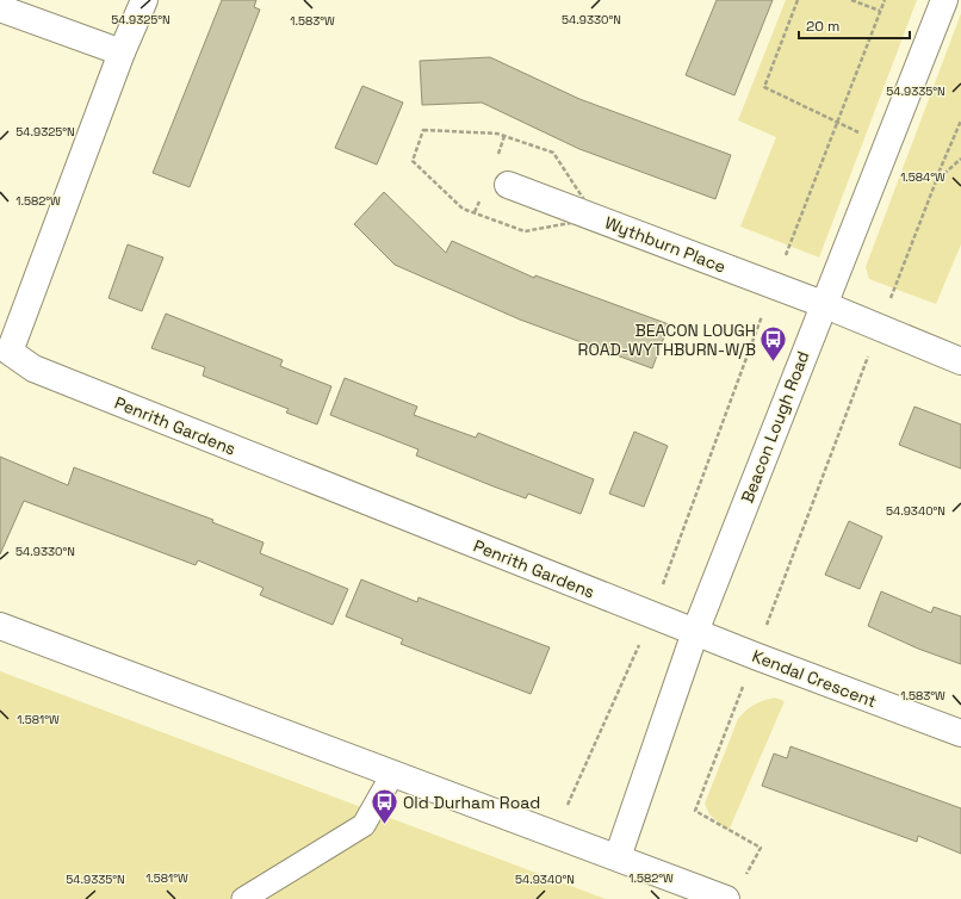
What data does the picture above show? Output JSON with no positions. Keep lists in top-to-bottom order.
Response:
{
  "streets": {
    "street": [
      "Wythburn Place",
      "Penrith Gardens",
      "Beacon Lough Road",
      "Kendal Crescent"
    ]
  },
  "crossings": [
    ["Wythburn Place", "Beacon Lough Road"],
    ["Penrith Gardens", "Beacon Lough Road"],
    ["Penrith Gardens", "Kendal Crescent"],
    ["Beacon Lough Road", "Kendal Crescent"]
  ],
  "places": {
    "bus stop": ["BEACON LOUGH ROAD-WYTHBURN-W/B", "Old Durham Road"]
  },
  "scale_bar": "20 m",
  "coordinates": [
    "54.9325°N",
    "54.9330°N",
    "1.583°W",
    "54.9335°N",
    "1.584°W",
    "1.582°W",
    "54.9340°N",
    "1.581°W"
  ]
}
